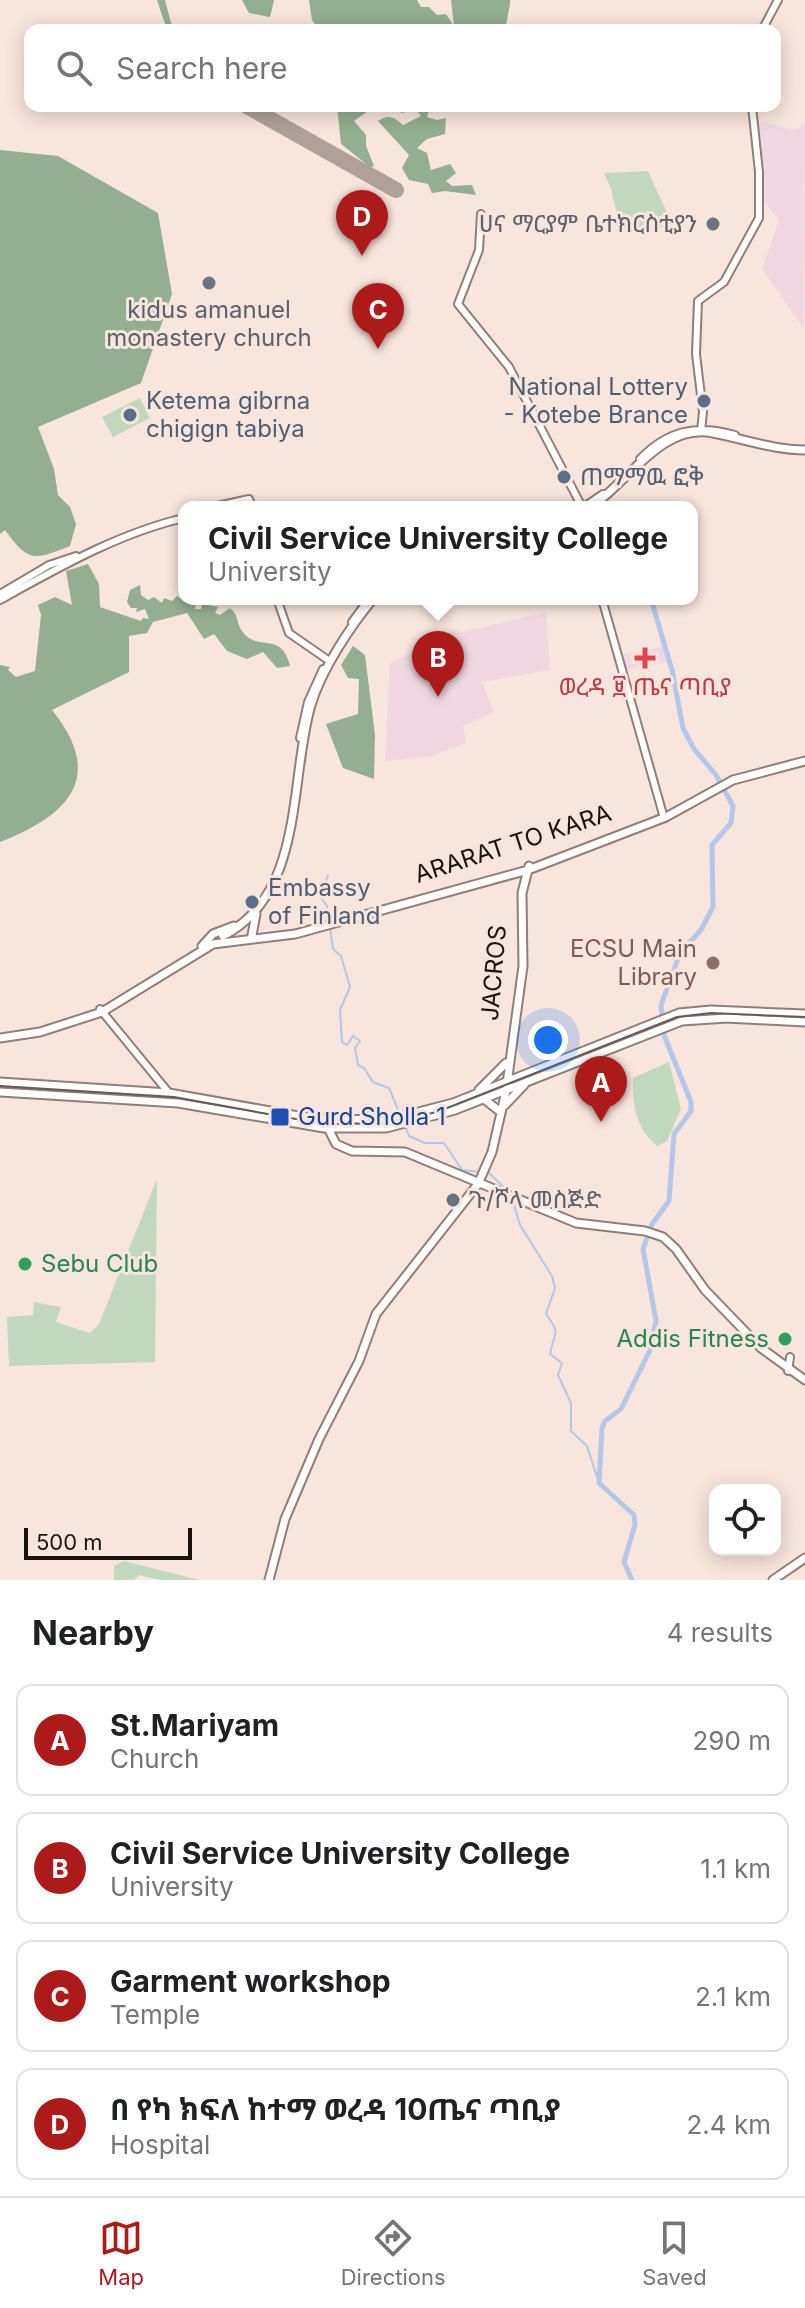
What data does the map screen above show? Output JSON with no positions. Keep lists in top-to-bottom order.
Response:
{
  "streets": {
    "main road": ["ARARAT TO KARA", "JACROS"]
  },
  "crossings": [
    ["ARARAT TO KARA", "JACROS"]
  ],
  "places": {
    "other": [
      "ሀና ማርያም ቤተክርስቲያን",
      "kidus amanuel monastery church",
      "National Lottery - Kotebe Brance",
      "Ketema gibrna chigign tabiya",
      "ጠማማዉ ፎቅ",
      "Embassy of Finland",
      "ECSU Main Library",
      "ጉ/ሾላ መስጅድ",
      "Sebu Club",
      "Addis Fitness"
    ],
    "health": ["ወረዳ ፱ ጤና ጣቢያ"],
    "transit": ["Gurd Sholla 1"]
  },
  "scale_bar": "500 m",
  "page": {
    "search": "Search here",
    "pins": [
      "D",
      "C",
      "B",
      "A"
    ],
    "popup": ["Civil Service University College", "University"],
    "scale": "500 m",
    "heading": ["Nearby", "4 results"],
    "list": [
      {
        "mark": "A",
        "name": "St.Mariyam",
        "note": "Church",
        "value": "290 m"
      },
      {
        "mark": "B",
        "name": "Civil Service University College",
        "note": "University",
        "value": "1.1 km"
      },
      {
        "mark": "C",
        "name": "Garment workshop",
        "note": "Temple",
        "value": "2.1 km"
      },
      {
        "mark": "D",
        "name": "በ የካ ክፍለ ከተማ ወረዳ 10ጤና ጣቢያ",
        "note": "Hospital",
        "value": "2.4 km"
      }
    ],
    "nav": ["Map", "Directions", "Saved"]
  }
}
